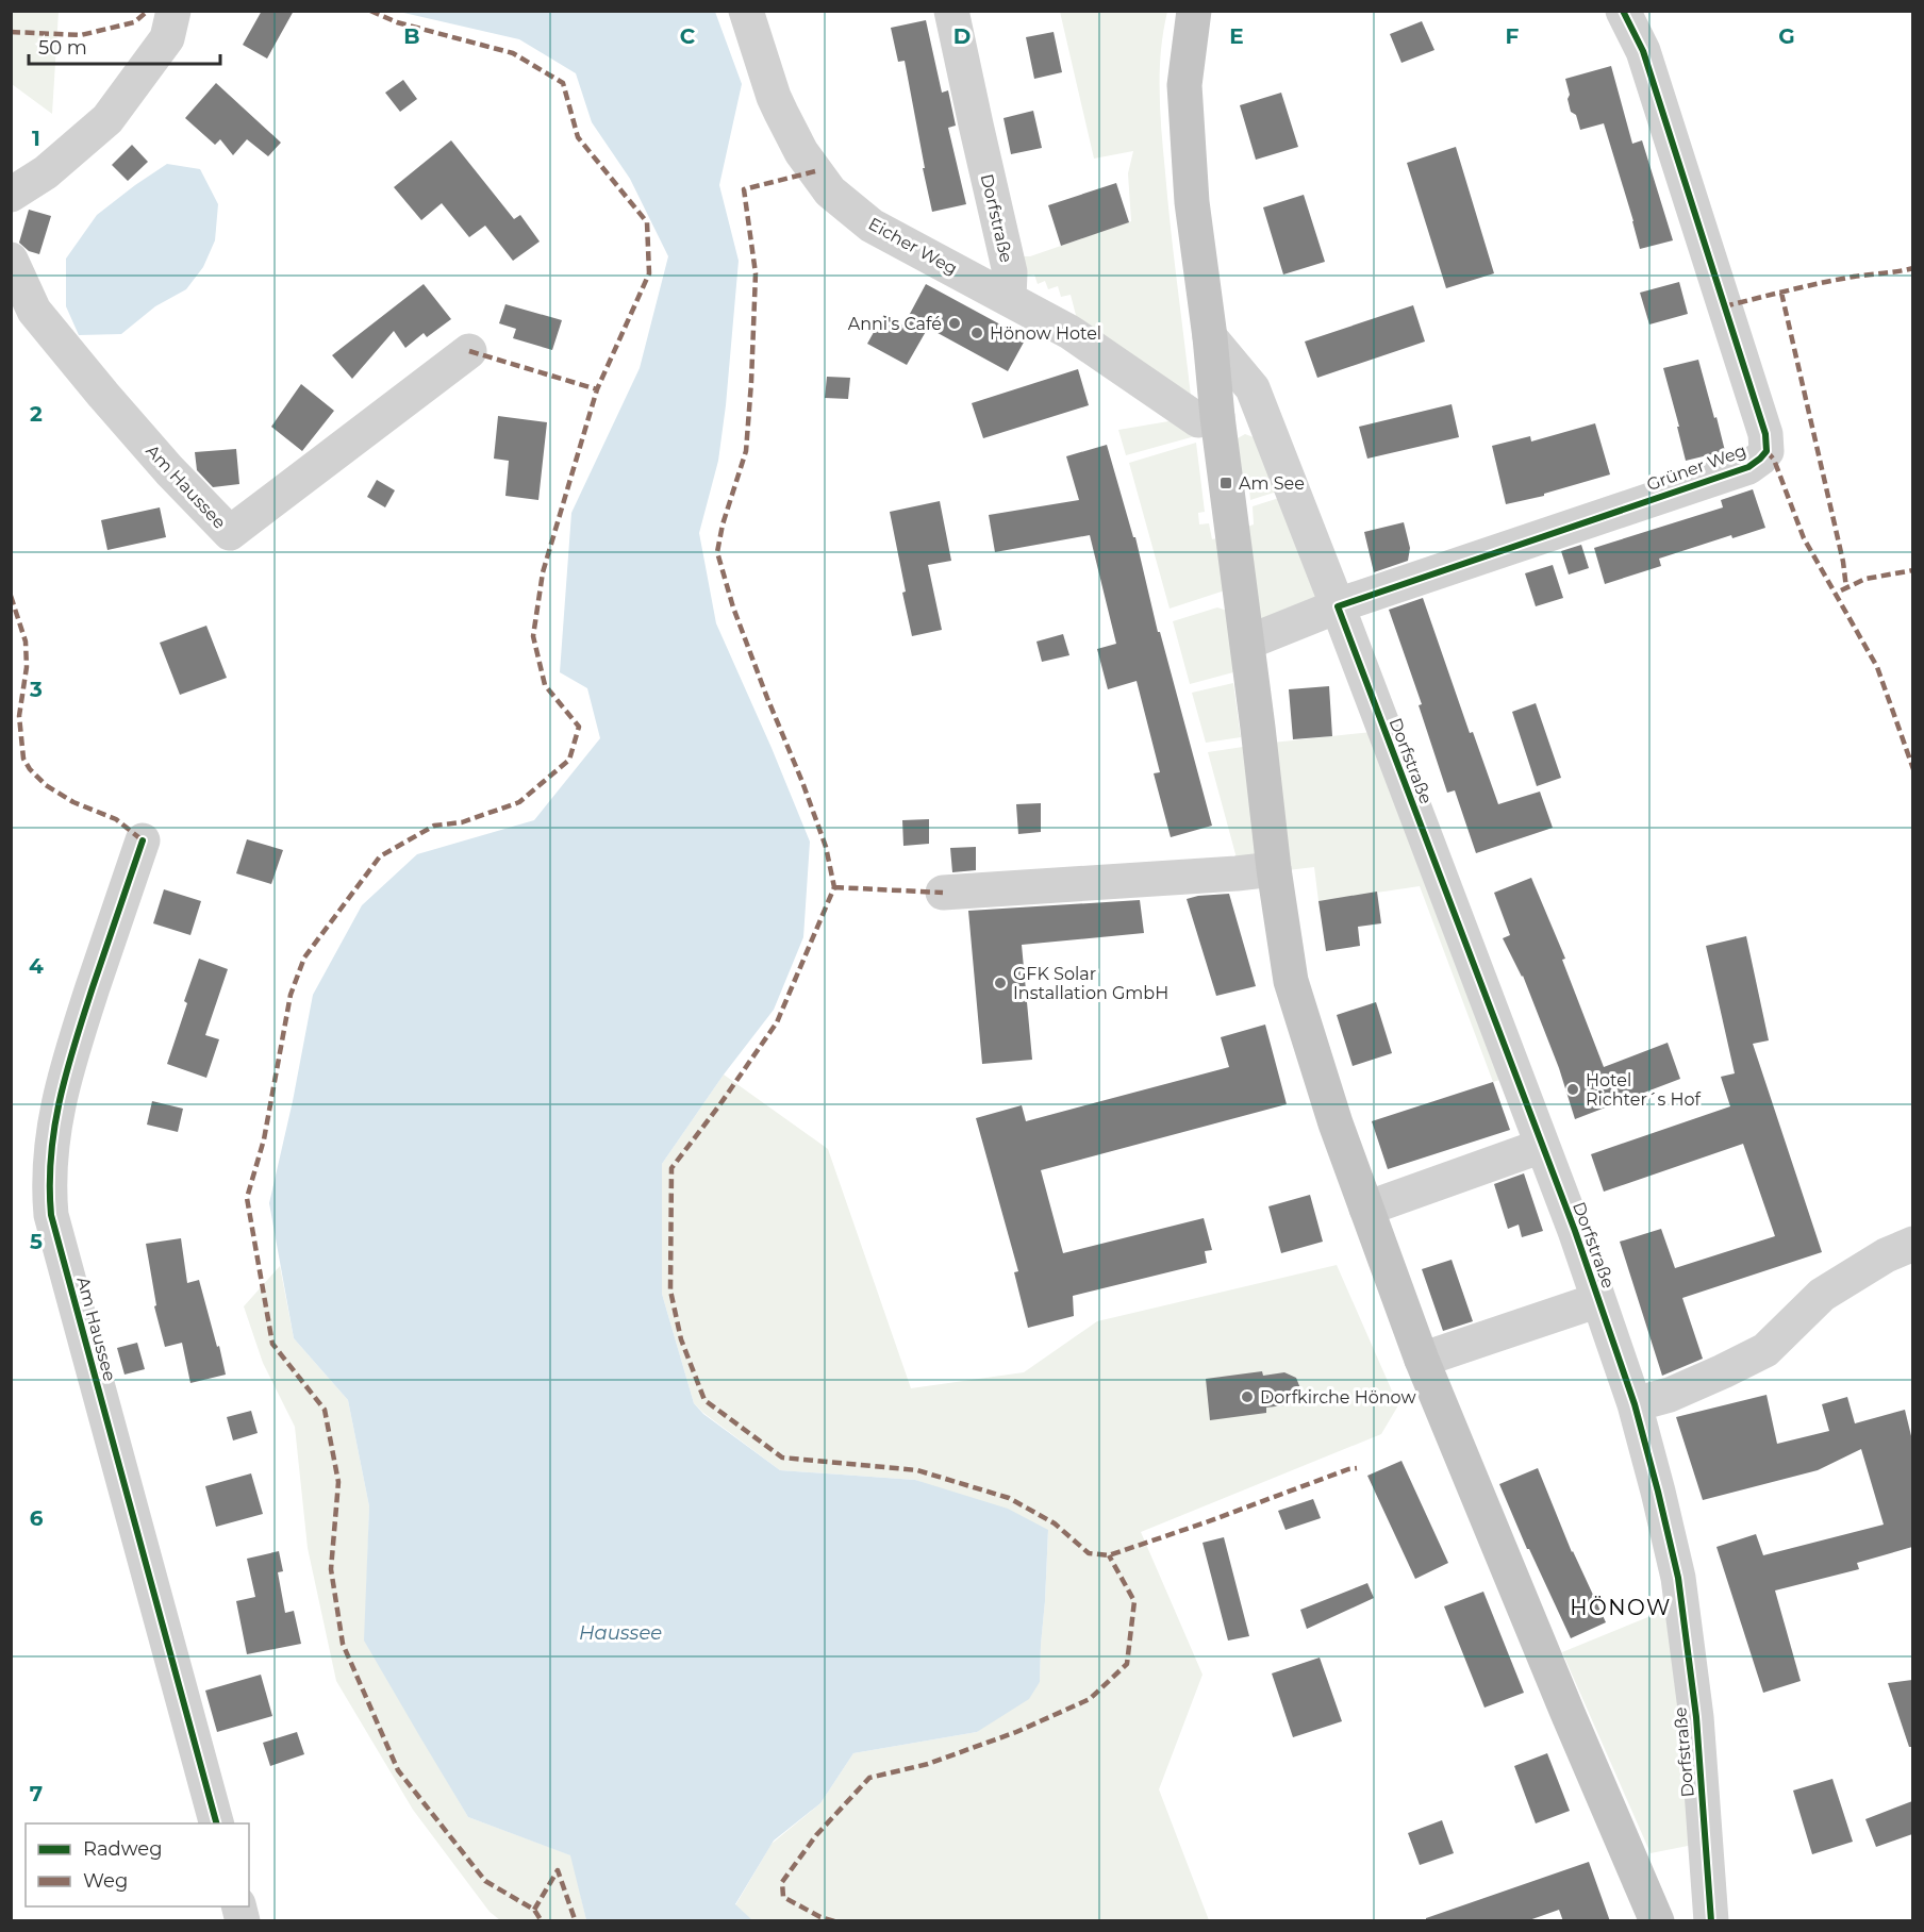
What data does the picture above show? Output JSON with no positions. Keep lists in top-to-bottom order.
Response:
{
  "streets": {
    "street": [
      "Dorfstraße",
      "Eicher Weg",
      "Grüner Weg",
      "Am Haussee"
    ]
  },
  "crossings": [
    ["Dorfstraße", "Eicher Weg"],
    ["Dorfstraße", "Grüner Weg"]
  ],
  "districts": ["HÖNOW"],
  "water": ["Haussee"],
  "places": {
    "other": [
      "Anni's Café",
      "Hönow Hotel",
      "GFK Solar Installation GmbH",
      "Hotel Richter´s Hof",
      "Dorfkirche Hönow"
    ],
    "transit": ["Am See"]
  },
  "legend": ["Radweg", "Weg"],
  "scale_bar": "50 m",
  "grid": {
    "columns": [
      "B",
      "C",
      "D",
      "E",
      "F",
      "G"
    ],
    "rows": [
      "1",
      "2",
      "3",
      "4",
      "5",
      "6",
      "7"
    ]
  }
}
